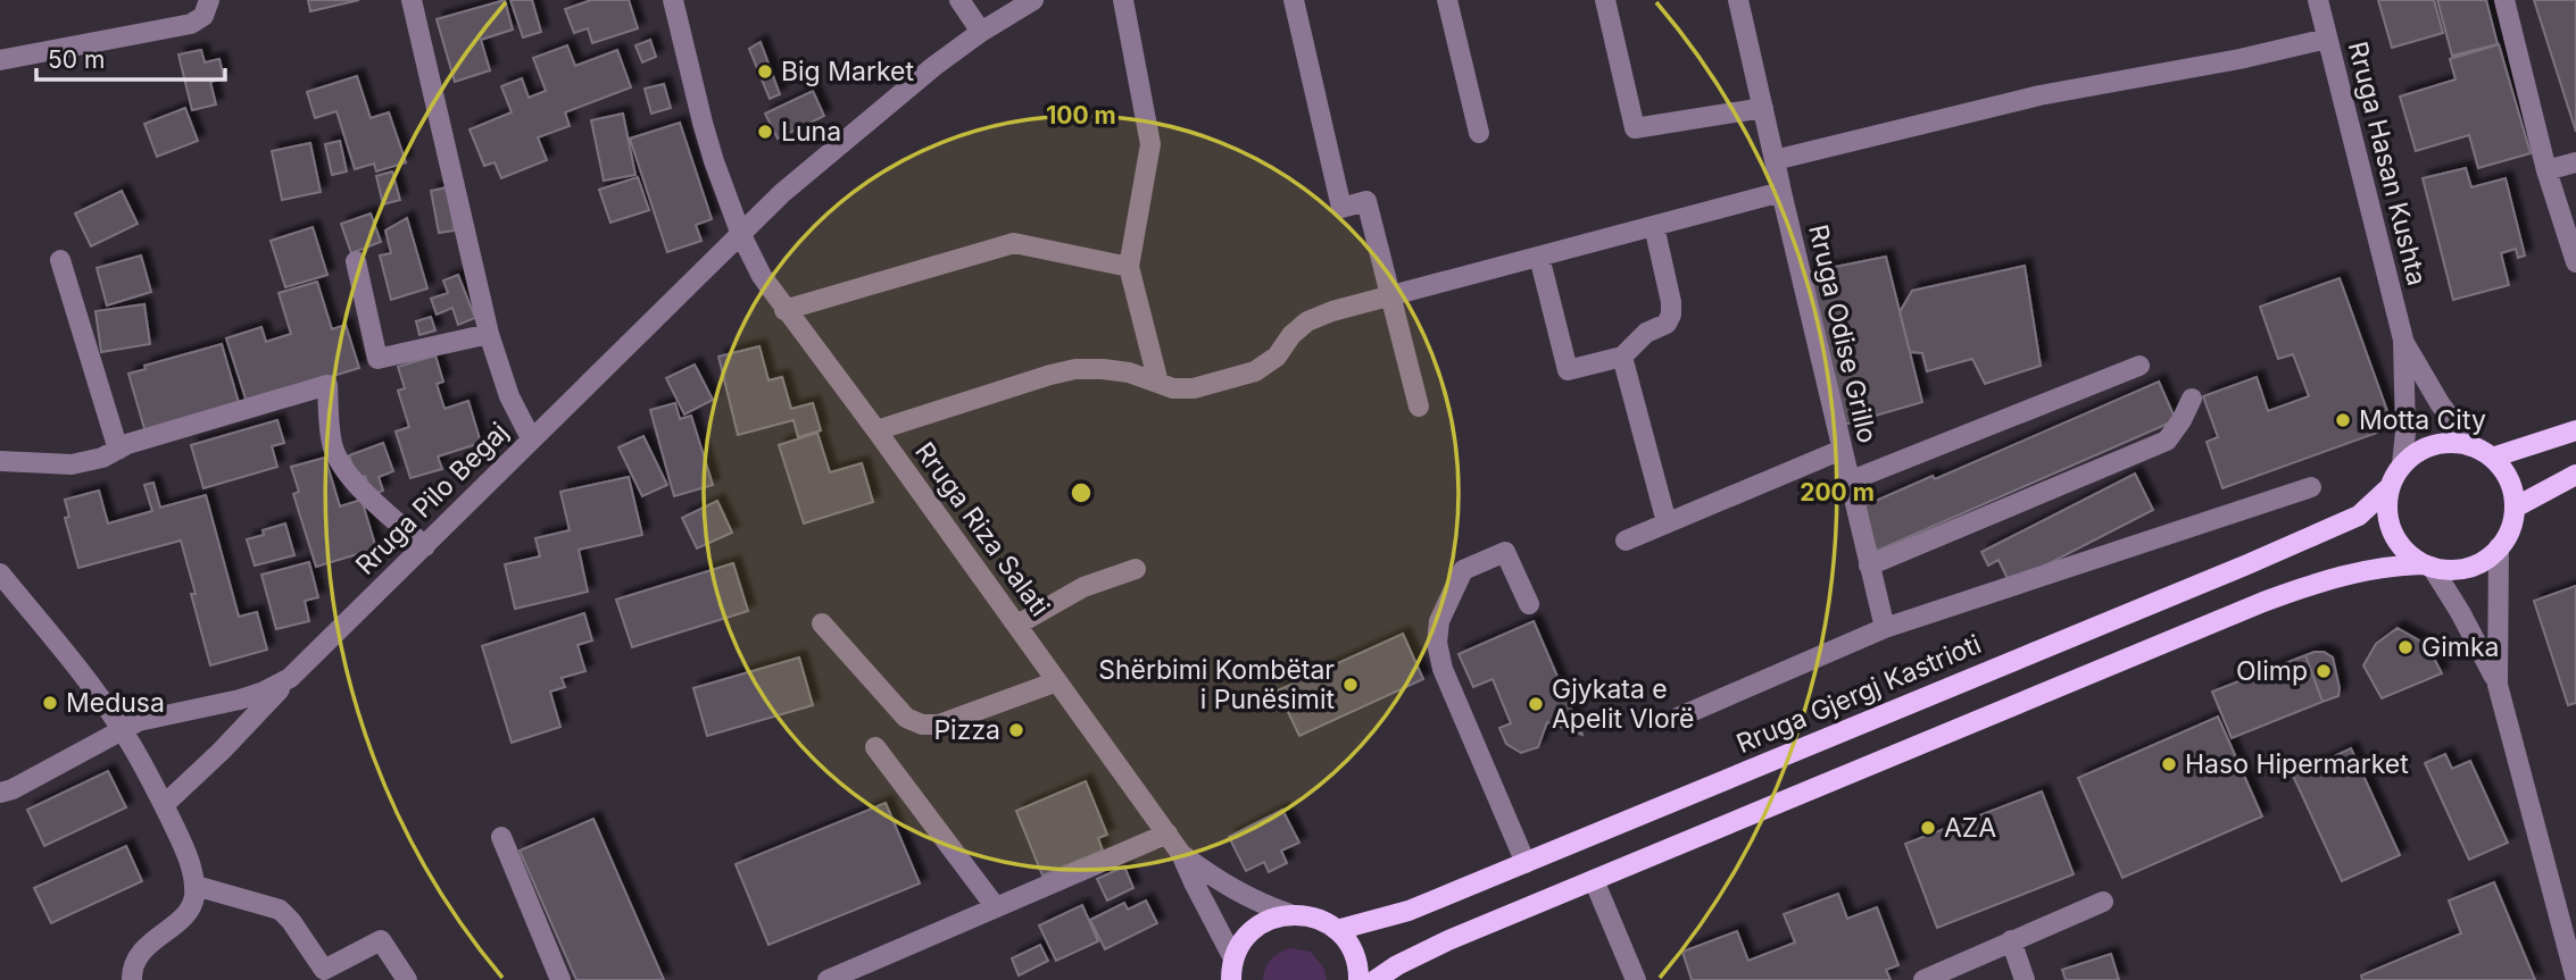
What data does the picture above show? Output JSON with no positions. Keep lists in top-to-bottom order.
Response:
{
  "streets": {
    "main road": ["Rruga Gjergj Kastrioti"],
    "street": [
      "Rruga Hasan Kushta",
      "Rruga Odise Grillo",
      "Rruga Pilo Begaj",
      "Rruga Riza Salati"
    ]
  },
  "crossings": [
    ["Rruga Pilo Begaj", "Rruga Riza Salati"]
  ],
  "places": [
    "Big Market",
    "Luna",
    "Motta City",
    "Gimka",
    "Olimp",
    "Shërbimi Kombëtar i Punësimit",
    "Medusa",
    "Gjykata e Apelit Vlorë",
    "Pizza",
    "Haso Hipermarket",
    "AZA"
  ],
  "scale_bar": "50 m",
  "rings": ["100 m", "200 m"]
}
